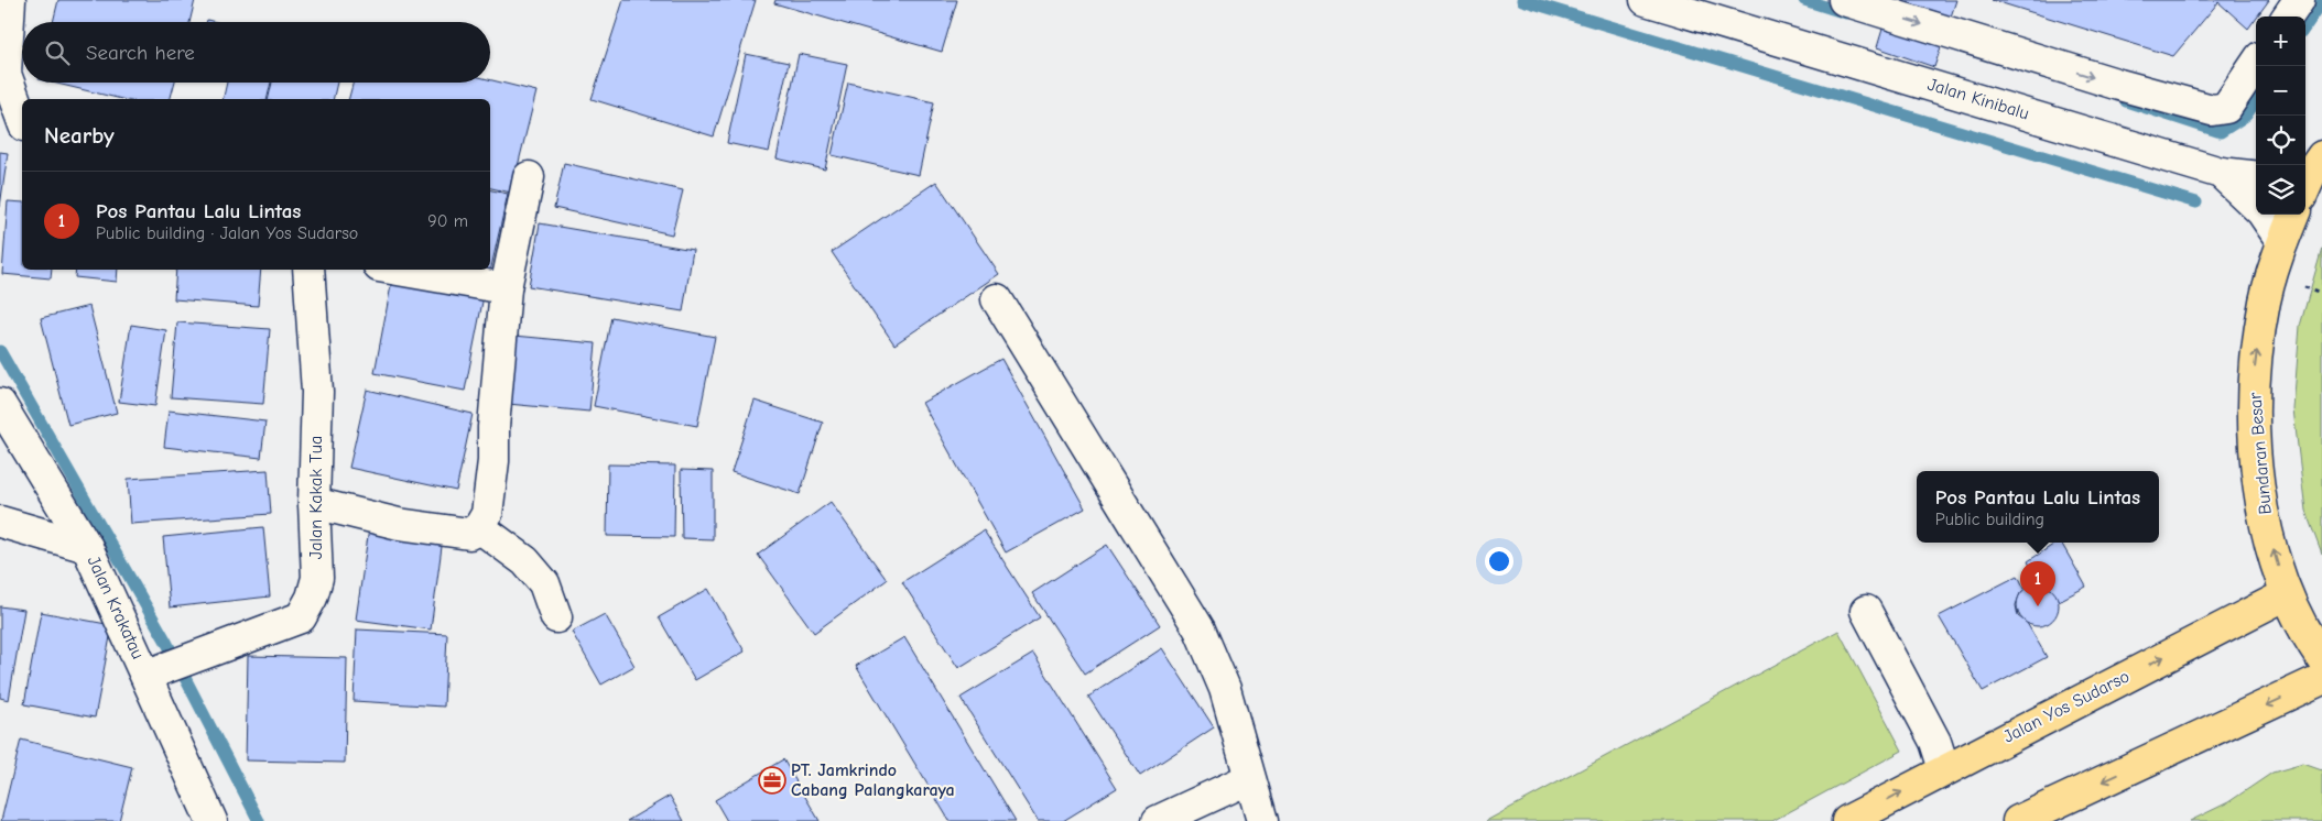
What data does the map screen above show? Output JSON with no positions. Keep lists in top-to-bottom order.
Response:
{
  "streets": {
    "main road": ["Bundaran Besar", "Jalan Yos Sudarso"],
    "street": ["Jalan Kinibalu", "Jalan Kakak Tua", "Jalan Krakatau"]
  },
  "crossings": [
    ["Jalan Kinibalu", "Bundaran Besar"],
    ["Bundaran Besar", "Jalan Yos Sudarso"],
    ["Jalan Kakak Tua", "Jalan Krakatau"]
  ],
  "one_way": ["Bundaran Besar"],
  "places": {
    "office": ["PT. Jamkrindo Cabang Palangkaraya"]
  },
  "page": {
    "map_buttons": ["+", "−"],
    "search": "Search here",
    "heading": "Nearby",
    "list": [
      {
        "mark": "1",
        "name": "Pos Pantau Lalu Lintas",
        "note": "Public building · Jalan Yos Sudarso",
        "value": "90 m"
      }
    ],
    "popup": ["Pos Pantau Lalu Lintas", "Public building"],
    "pins": "1"
  }
}
